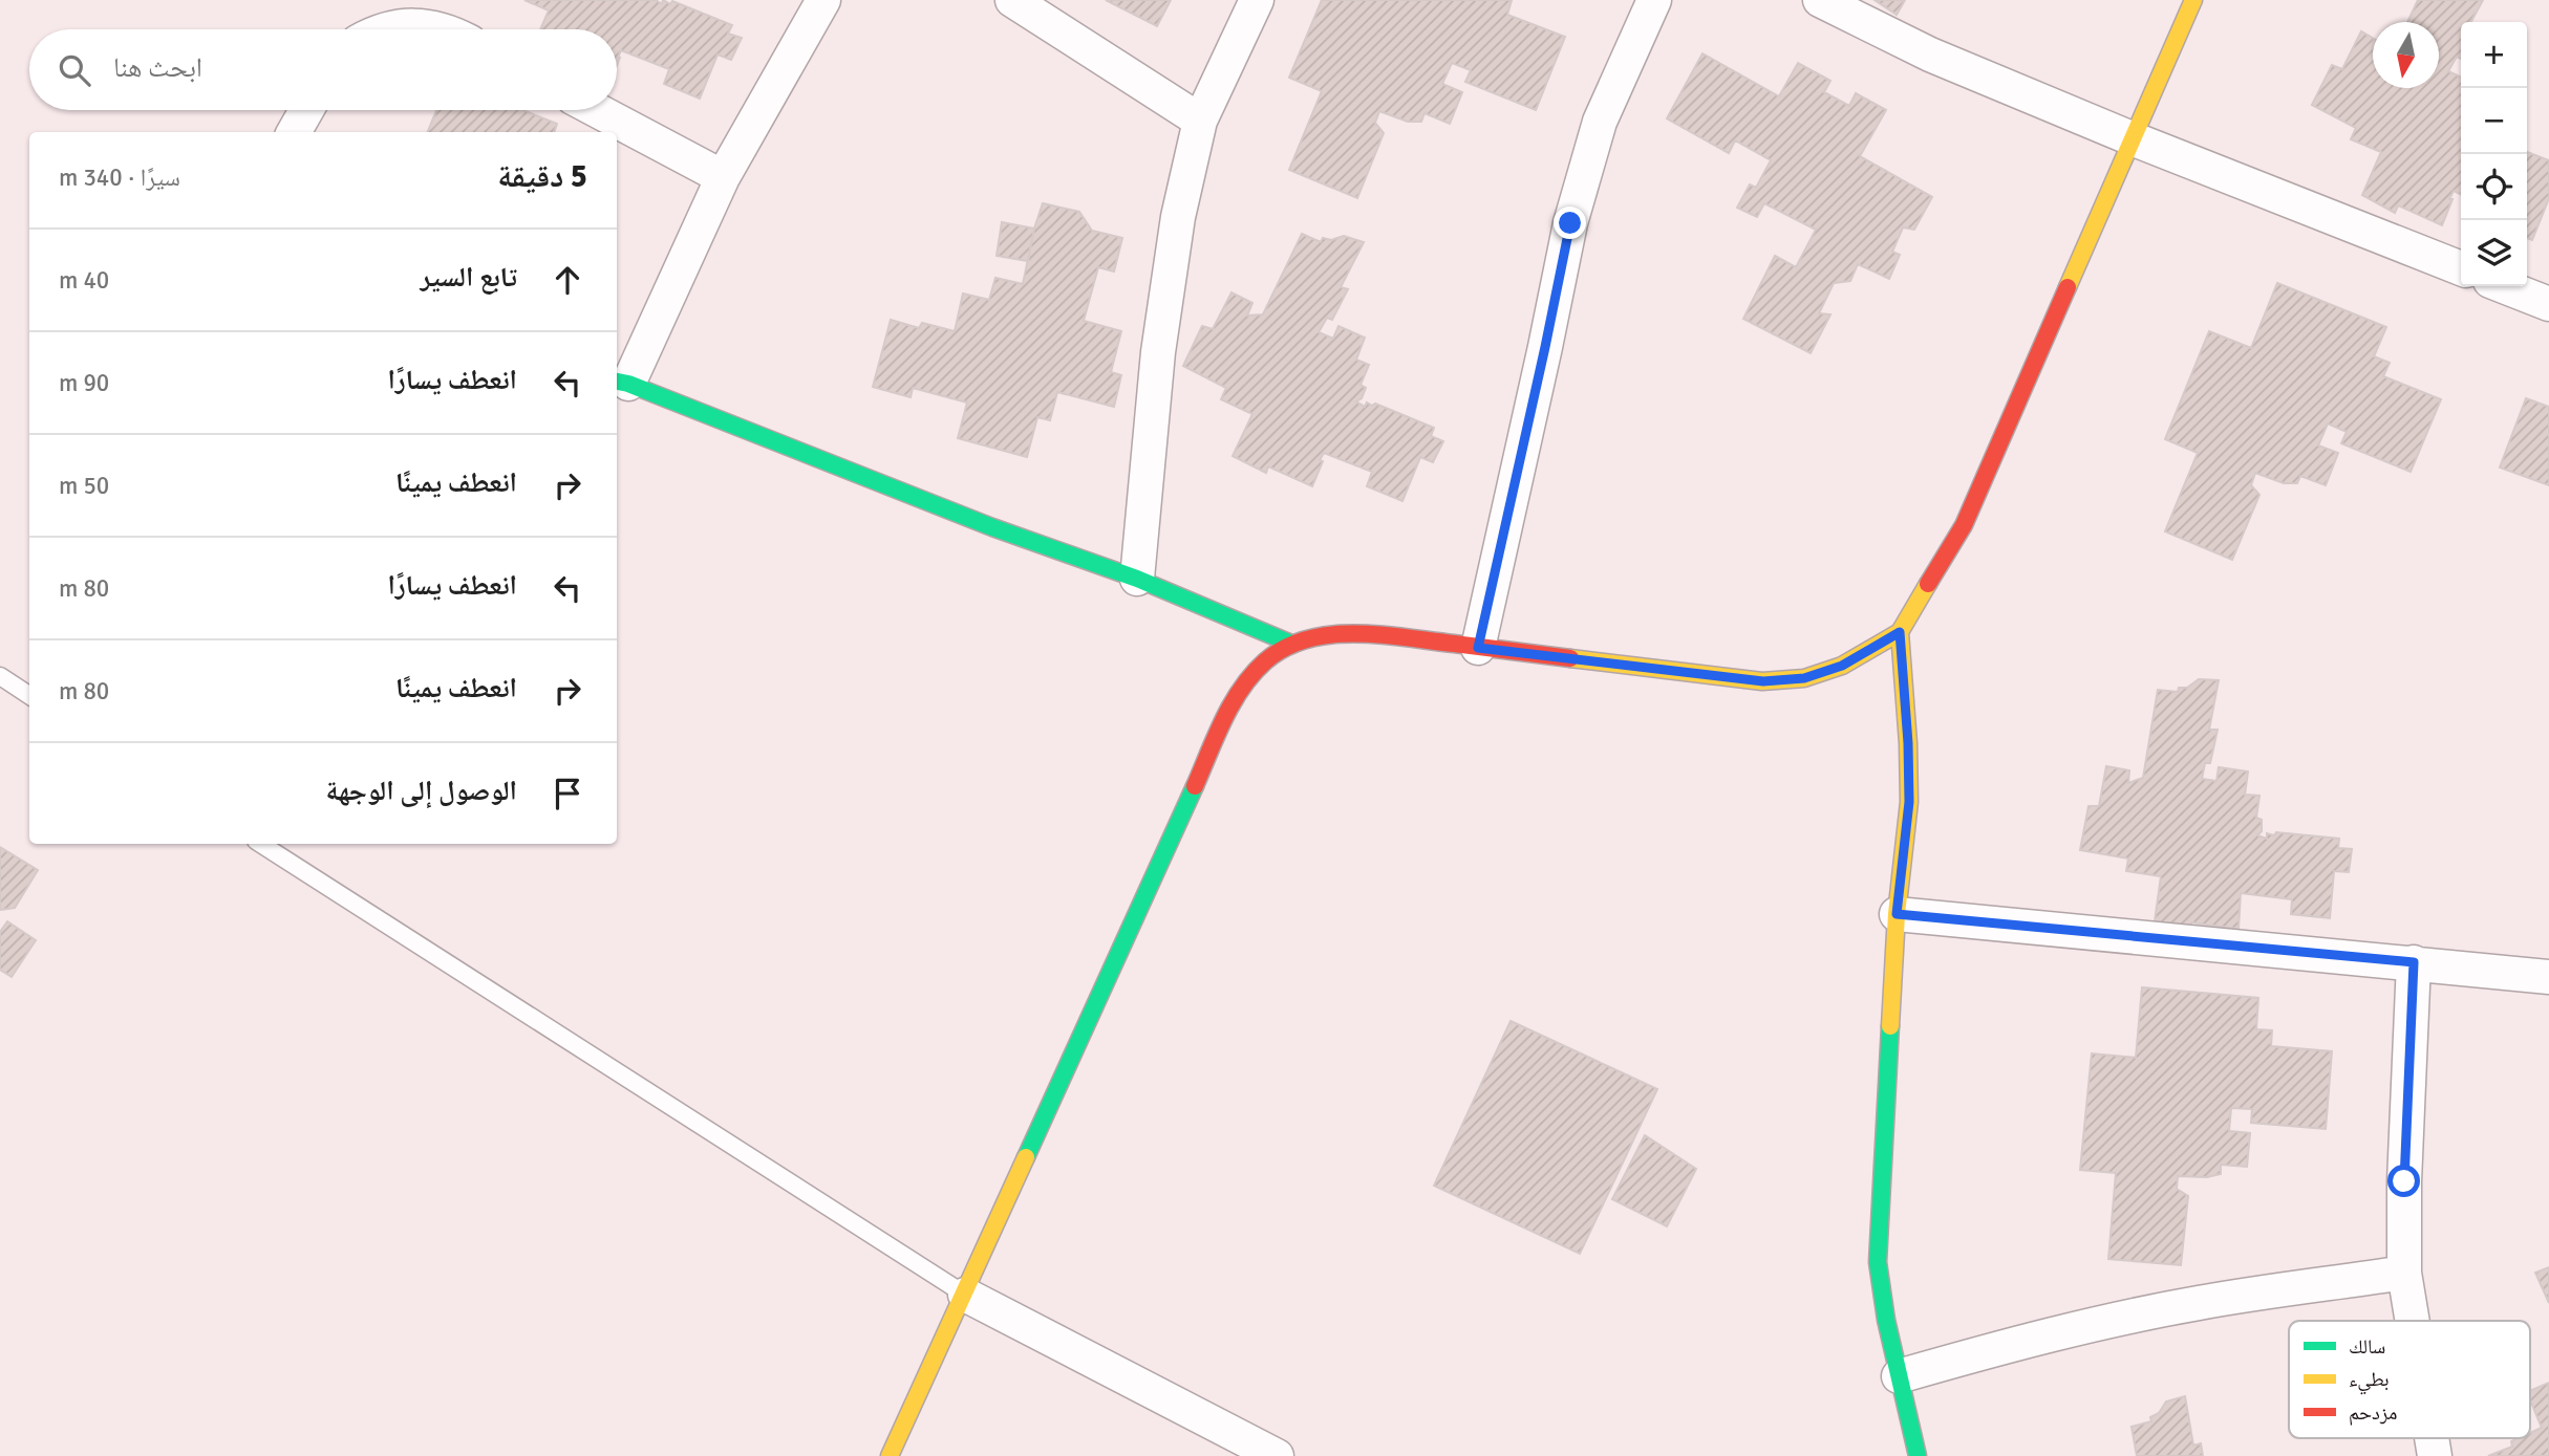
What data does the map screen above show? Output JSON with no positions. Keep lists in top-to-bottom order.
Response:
{
  "legend": ["سالك", "بطيء", "مزدحم"],
  "north": "bottom",
  "page": {
    "map_buttons": ["+", "−"],
    "search": "ابحث هنا",
    "heading": ["5 دقيقة", "سيرًا · 340 m"],
    "list": [
      ["تابع السير", "40 m"],
      ["انعطف يسارًا", "90 m"],
      ["انعطف يمينًا", "50 m"],
      ["انعطف يسارًا", "80 m"],
      ["انعطف يمينًا", "80 m"],
      "الوصول إلى الوجهة"
    ]
  }
}
